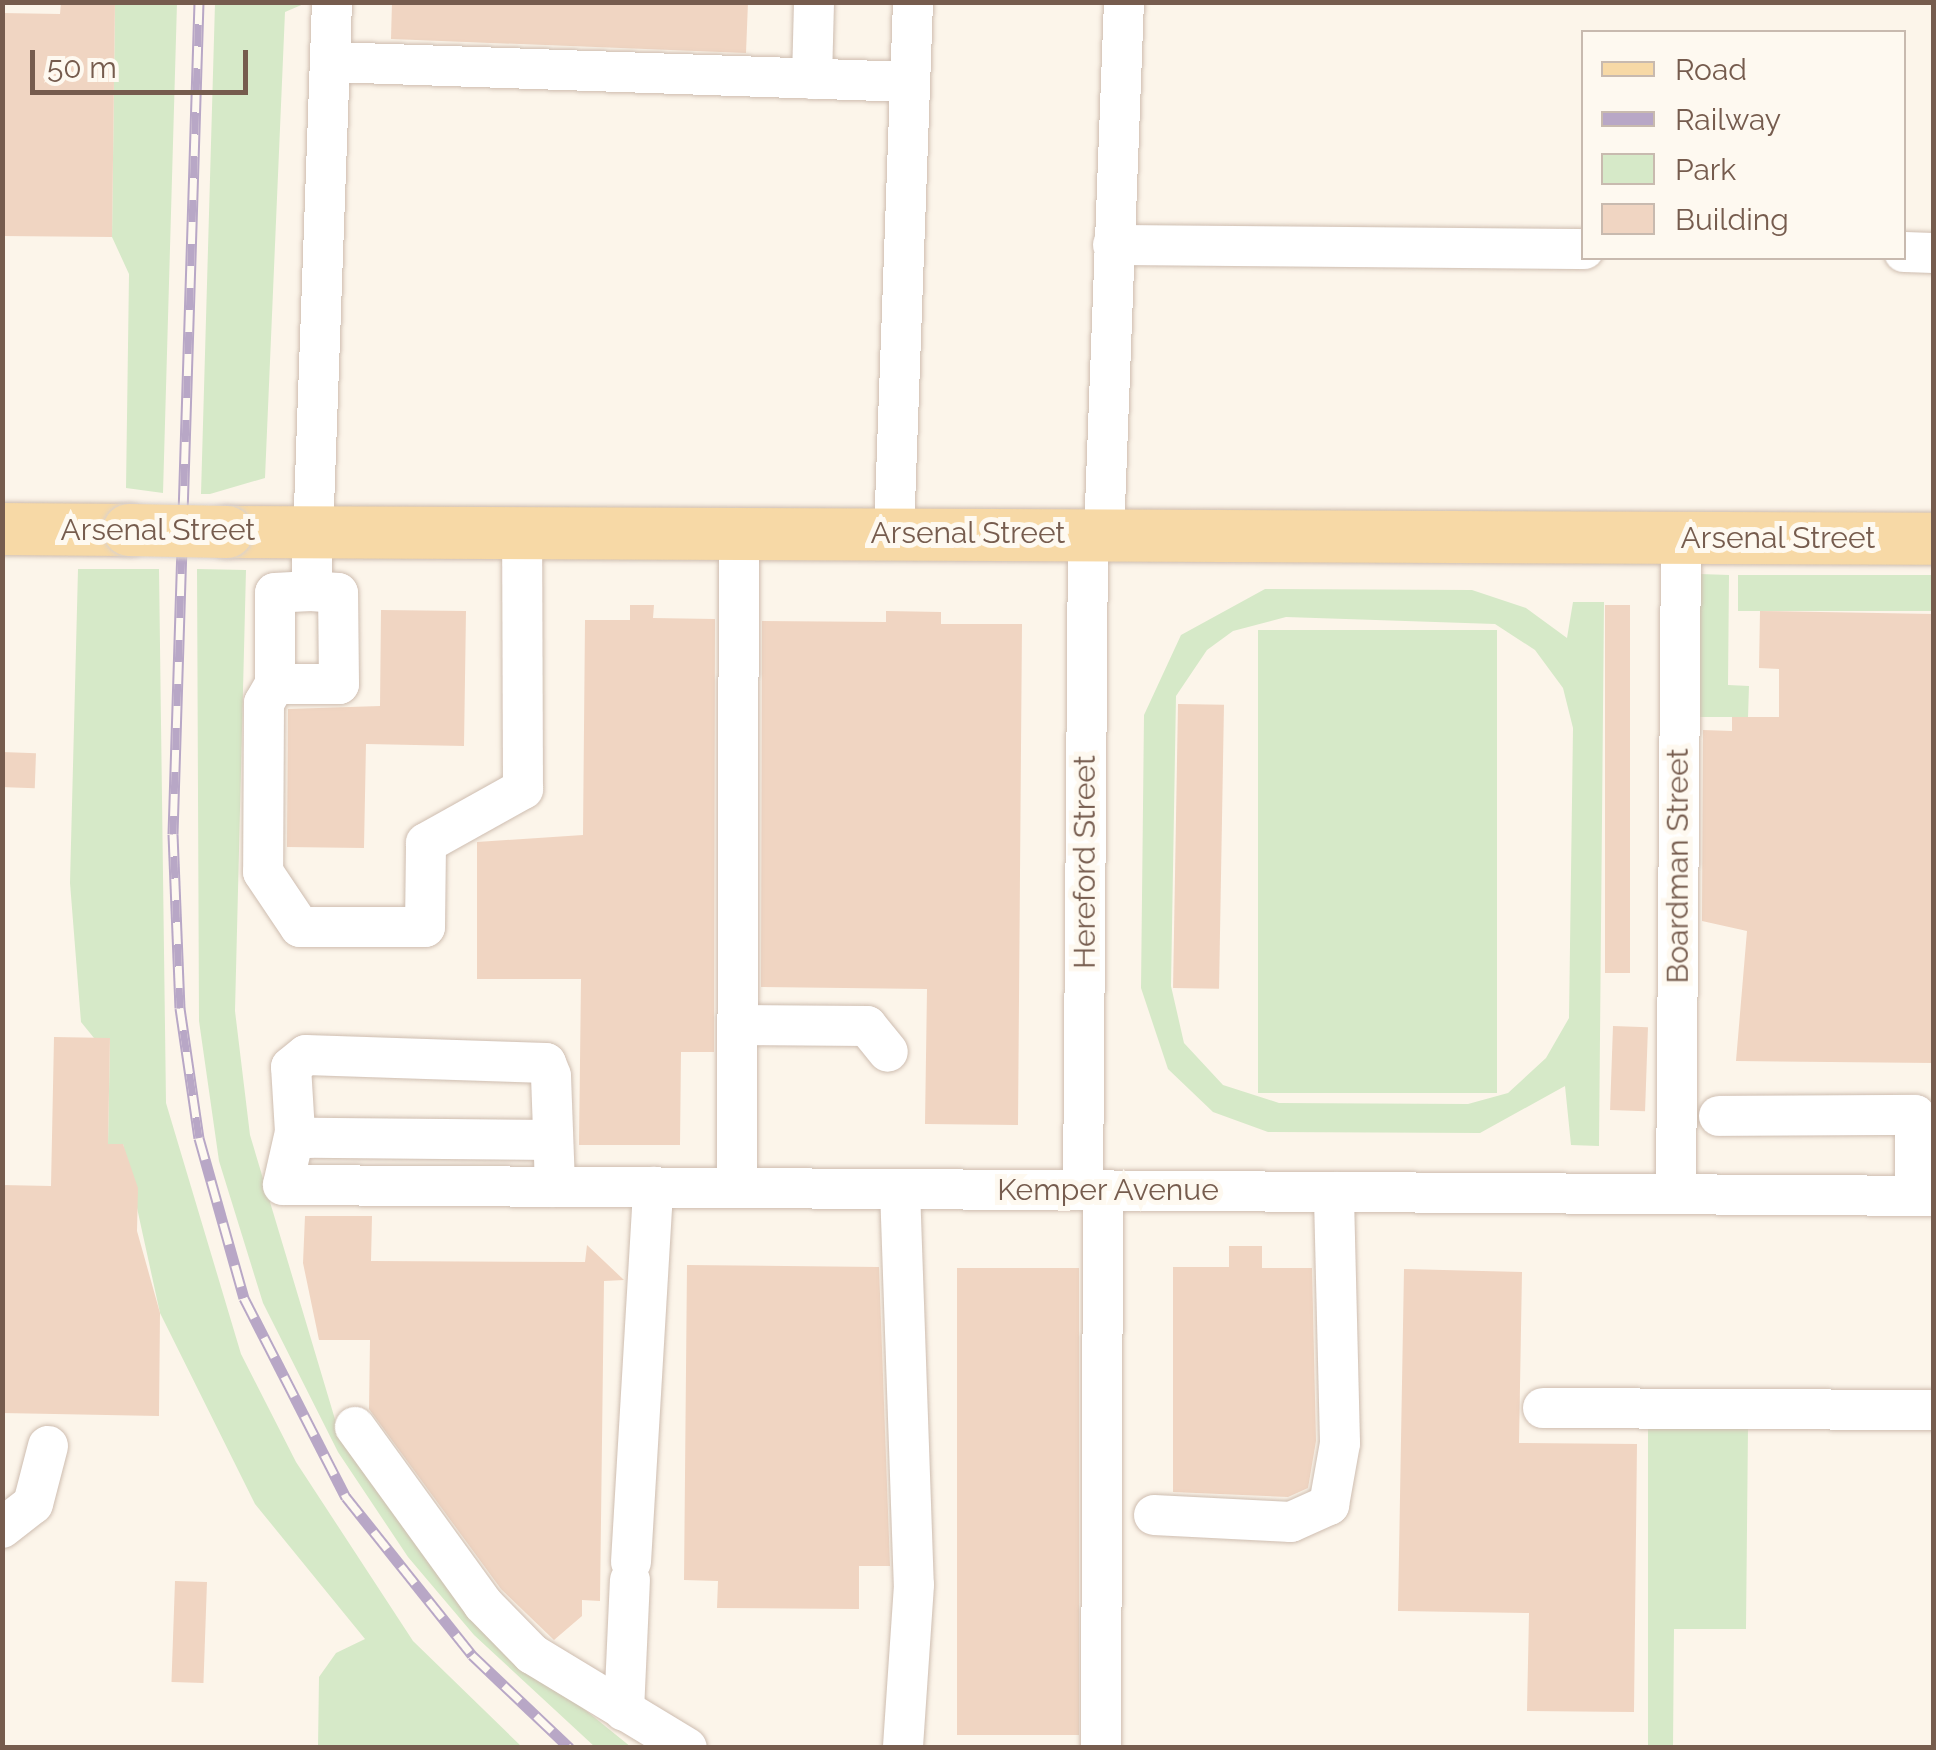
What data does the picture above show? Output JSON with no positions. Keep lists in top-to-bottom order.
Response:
{
  "streets": {
    "main road": ["Arsenal Street"],
    "street": ["Hereford Street", "Boardman Street", "Kemper Avenue"]
  },
  "crossings": [
    ["Arsenal Street", "Hereford Street"],
    ["Arsenal Street", "Boardman Street"],
    ["Hereford Street", "Kemper Avenue"],
    ["Boardman Street", "Kemper Avenue"]
  ],
  "legend": [
    "Road",
    "Railway",
    "Park",
    "Building"
  ],
  "scale_bar": "50 m"
}
